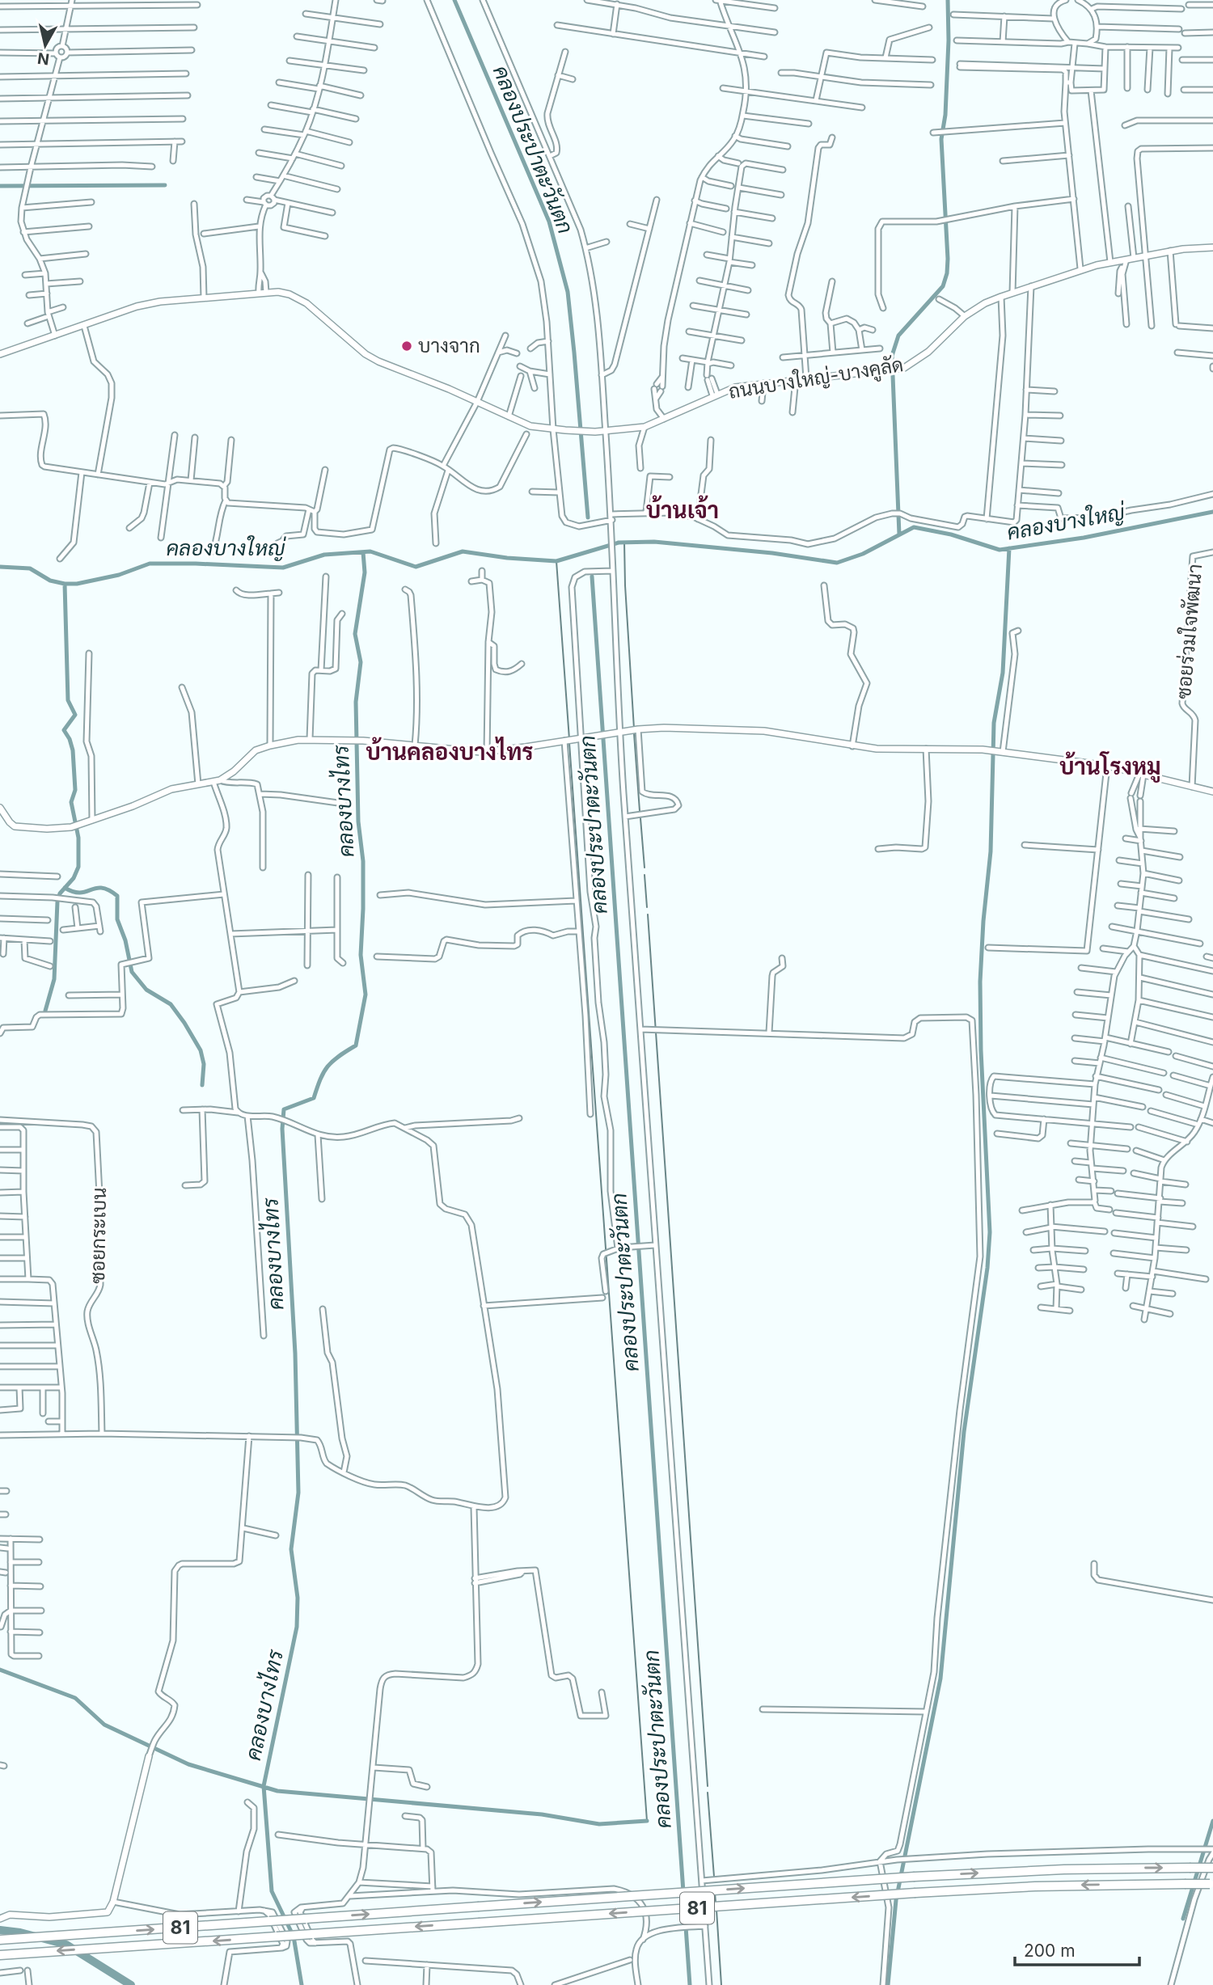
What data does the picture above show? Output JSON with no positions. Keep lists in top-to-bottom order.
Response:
{
  "streets": {
    "highway": ["81"],
    "street": ["ถนนบางใหญ่-บางคูลัด", "ซอยร่วมใจพัฒนา", "ซอยกระเบน"]
  },
  "districts": ["บ้านเจ้า", "บ้านคลองบางไทร", "บ้านโรงหมู"],
  "water": ["คลองประปาตะวันตก", "คลองบางใหญ่", "คลองบางไทร"],
  "places": ["บางจาก"],
  "scale_bar": "200 m",
  "north": "bottom"
}
